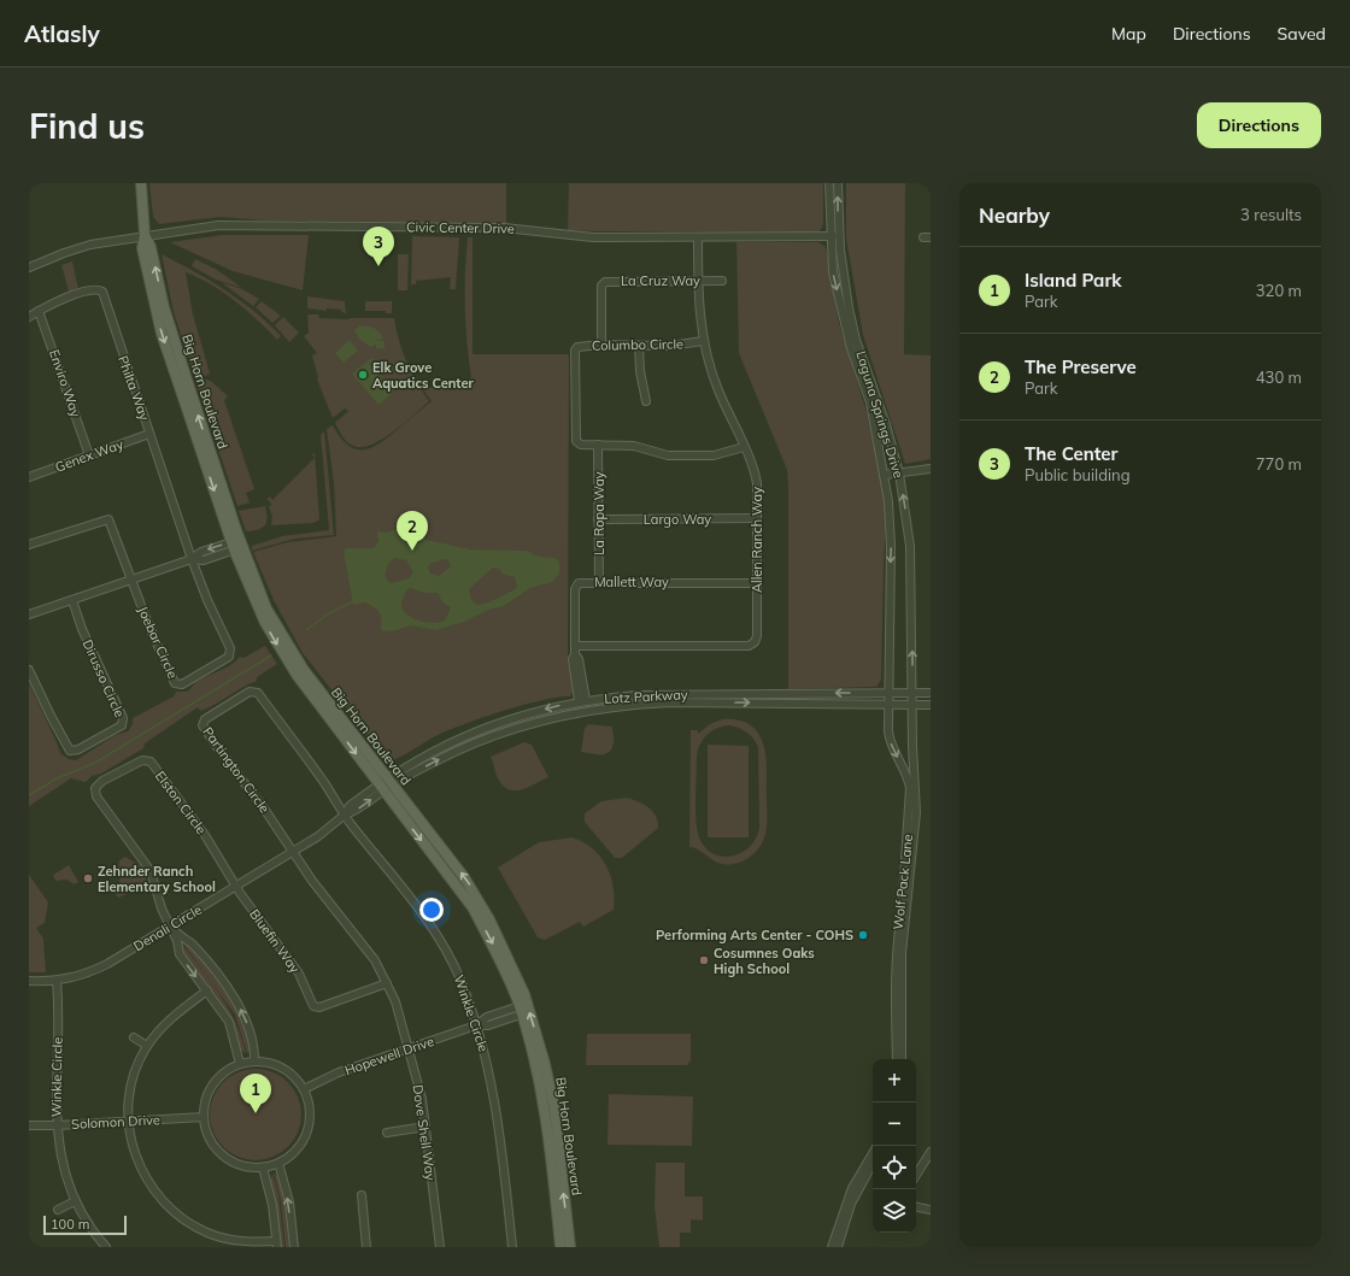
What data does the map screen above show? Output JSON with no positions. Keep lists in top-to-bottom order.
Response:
{
  "streets": {
    "main road": ["Big Horn Boulevard"],
    "street": [
      "Civic Center Drive",
      "La Cruz Way",
      "Columbo Circle",
      "Enviro Way",
      "Philta Way",
      "Laguna Springs Drive",
      "Genex Way",
      "La Ropa Way",
      "Largo Way",
      "Allen Ranch Way",
      "Mallett Way",
      "Joebar Circle",
      "Dirusso Circle",
      "Lotz Parkway",
      "Partington Circle",
      "Elston Circle",
      "Wolf Pack Lane",
      "Denali Circle",
      "Bluefin Way",
      "Winkle Circle",
      "Hopewell Drive",
      "Solomon Drive",
      "Dove Shell Way"
    ]
  },
  "crossings": [
    ["Civic Center Drive", "Big Horn Boulevard"],
    ["Civic Center Drive", "Laguna Springs Drive"],
    ["Civic Center Drive", "Allen Ranch Way"],
    ["La Cruz Way", "Columbo Circle"],
    ["La Cruz Way", "Allen Ranch Way"],
    ["Columbo Circle", "La Ropa Way"],
    ["Columbo Circle", "Allen Ranch Way"],
    ["Enviro Way", "Philta Way"],
    ["Enviro Way", "Genex Way"],
    ["Philta Way", "Genex Way"],
    ["Philta Way", "Joebar Circle"],
    ["Big Horn Boulevard", "Lotz Parkway"],
    ["Big Horn Boulevard", "Denali Circle"],
    ["Big Horn Boulevard", "Hopewell Drive"],
    ["Laguna Springs Drive", "Lotz Parkway"],
    ["Laguna Springs Drive", "Wolf Pack Lane"],
    ["La Ropa Way", "Largo Way"],
    ["La Ropa Way", "Mallett Way"],
    ["Largo Way", "Allen Ranch Way"],
    ["Allen Ranch Way", "Mallett Way"],
    ["Mallett Way", "Lotz Parkway"],
    ["Lotz Parkway", "Wolf Pack Lane"],
    ["Lotz Parkway", "Denali Circle"],
    ["Partington Circle", "Denali Circle"],
    ["Partington Circle", "Winkle Circle"],
    ["Partington Circle", "Dove Shell Way"],
    ["Elston Circle", "Denali Circle"],
    ["Elston Circle", "Bluefin Way"],
    ["Denali Circle", "Bluefin Way"],
    ["Denali Circle", "Winkle Circle"],
    ["Denali Circle", "Dove Shell Way"],
    ["Bluefin Way", "Dove Shell Way"],
    ["Winkle Circle", "Hopewell Drive"],
    ["Winkle Circle", "Solomon Drive"],
    ["Hopewell Drive", "Solomon Drive"],
    ["Hopewell Drive", "Dove Shell Way"]
  ],
  "places": [
    "Elk Grove Aquatics Center",
    "Zehnder Ranch Elementary School",
    "Performing Arts Center - COHS",
    "Cosumnes Oaks High School"
  ],
  "scale_bar": "100 m",
  "page": {
    "header": "Atlasly",
    "nav": ["Map", "Directions", "Saved"],
    "buttons": "Directions",
    "title": "Find us",
    "heading": ["Nearby", "3 results"],
    "pins": ["3", "2", "1"],
    "list": [
      {
        "mark": "1",
        "name": "Island Park",
        "note": "Park",
        "value": "320 m"
      },
      {
        "mark": "2",
        "name": "The Preserve",
        "note": "Park",
        "value": "430 m"
      },
      {
        "mark": "3",
        "name": "The Center",
        "note": "Public building",
        "value": "770 m"
      }
    ],
    "map_buttons": ["+", "−"],
    "scale": "100 m"
  }
}
